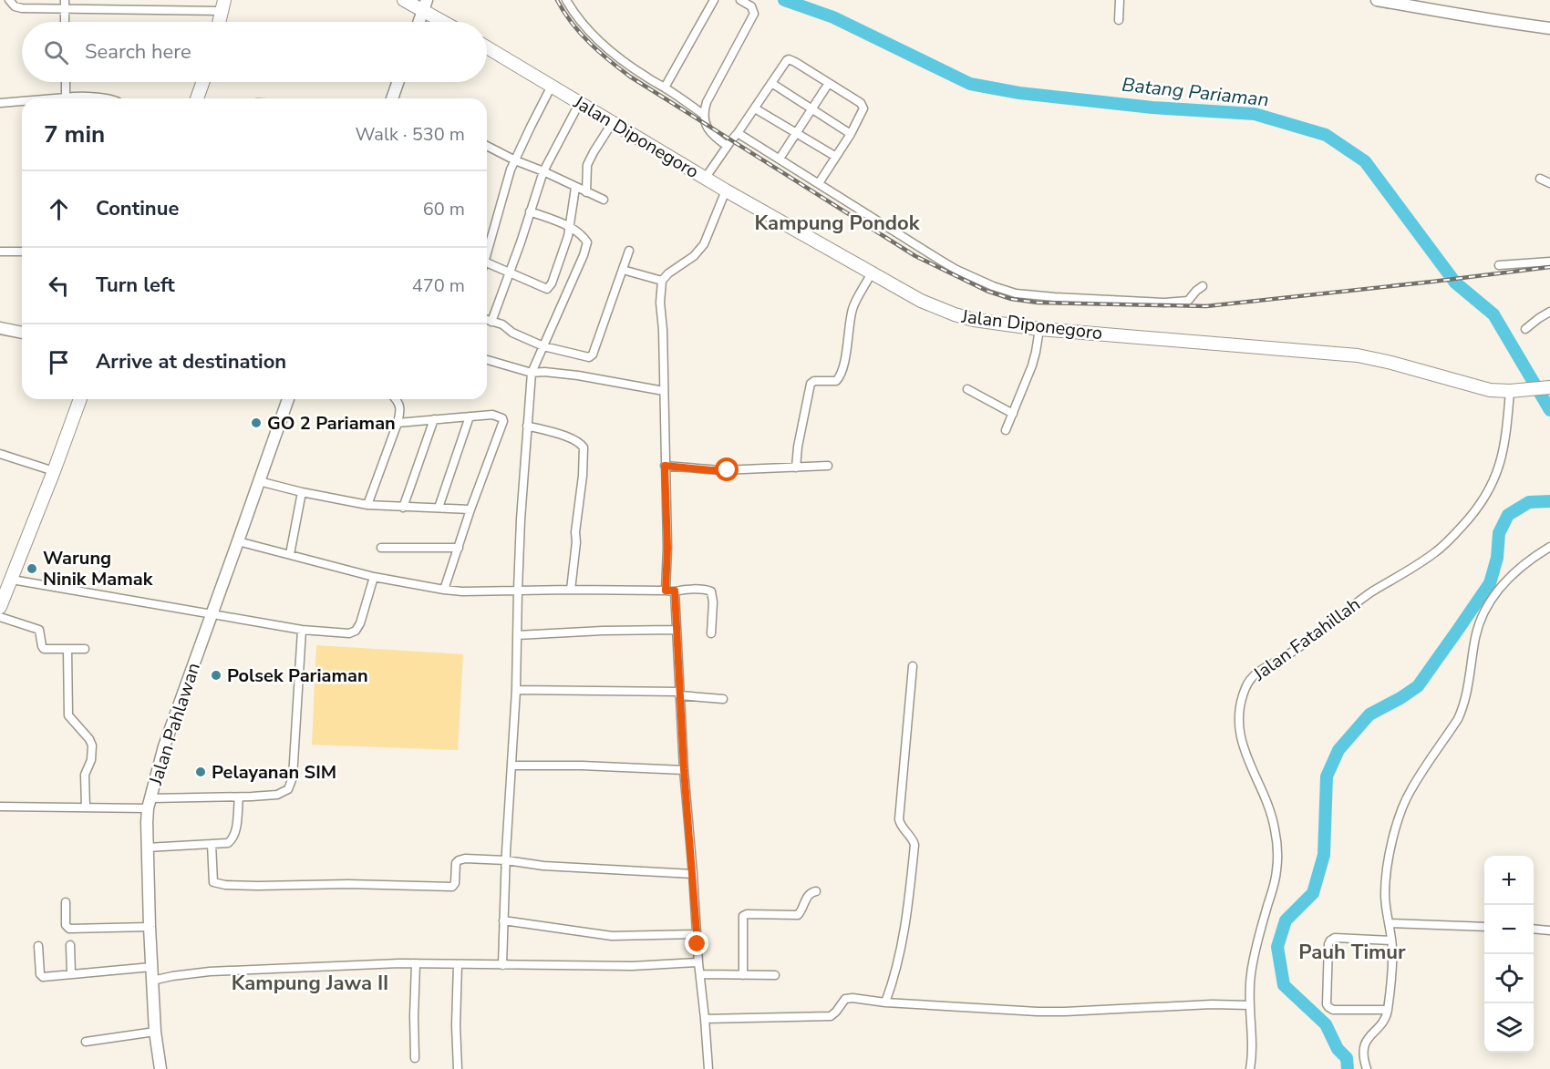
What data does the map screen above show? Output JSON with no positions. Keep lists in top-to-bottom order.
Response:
{
  "streets": {
    "main road": ["Jalan Diponegoro"],
    "street": ["Jalan Fatahillah", "Jalan Pahlawan"]
  },
  "crossings": [
    ["Jalan Diponegoro", "Jalan Fatahillah"]
  ],
  "districts": ["Kampung Pondok", "Pauh Timur", "Kampung Jawa II"],
  "water": ["Batang Pariaman"],
  "places": [
    "GO 2 Pariaman",
    "Warung Ninik Mamak",
    "Polsek Pariaman",
    "Pelayanan SIM"
  ],
  "page": {
    "search": "Search here",
    "heading": ["7 min", "Walk · 530 m"],
    "list": [
      ["Continue", "60 m"],
      ["Turn left", "470 m"],
      "Arrive at destination"
    ],
    "map_buttons": ["+", "−"]
  }
}
